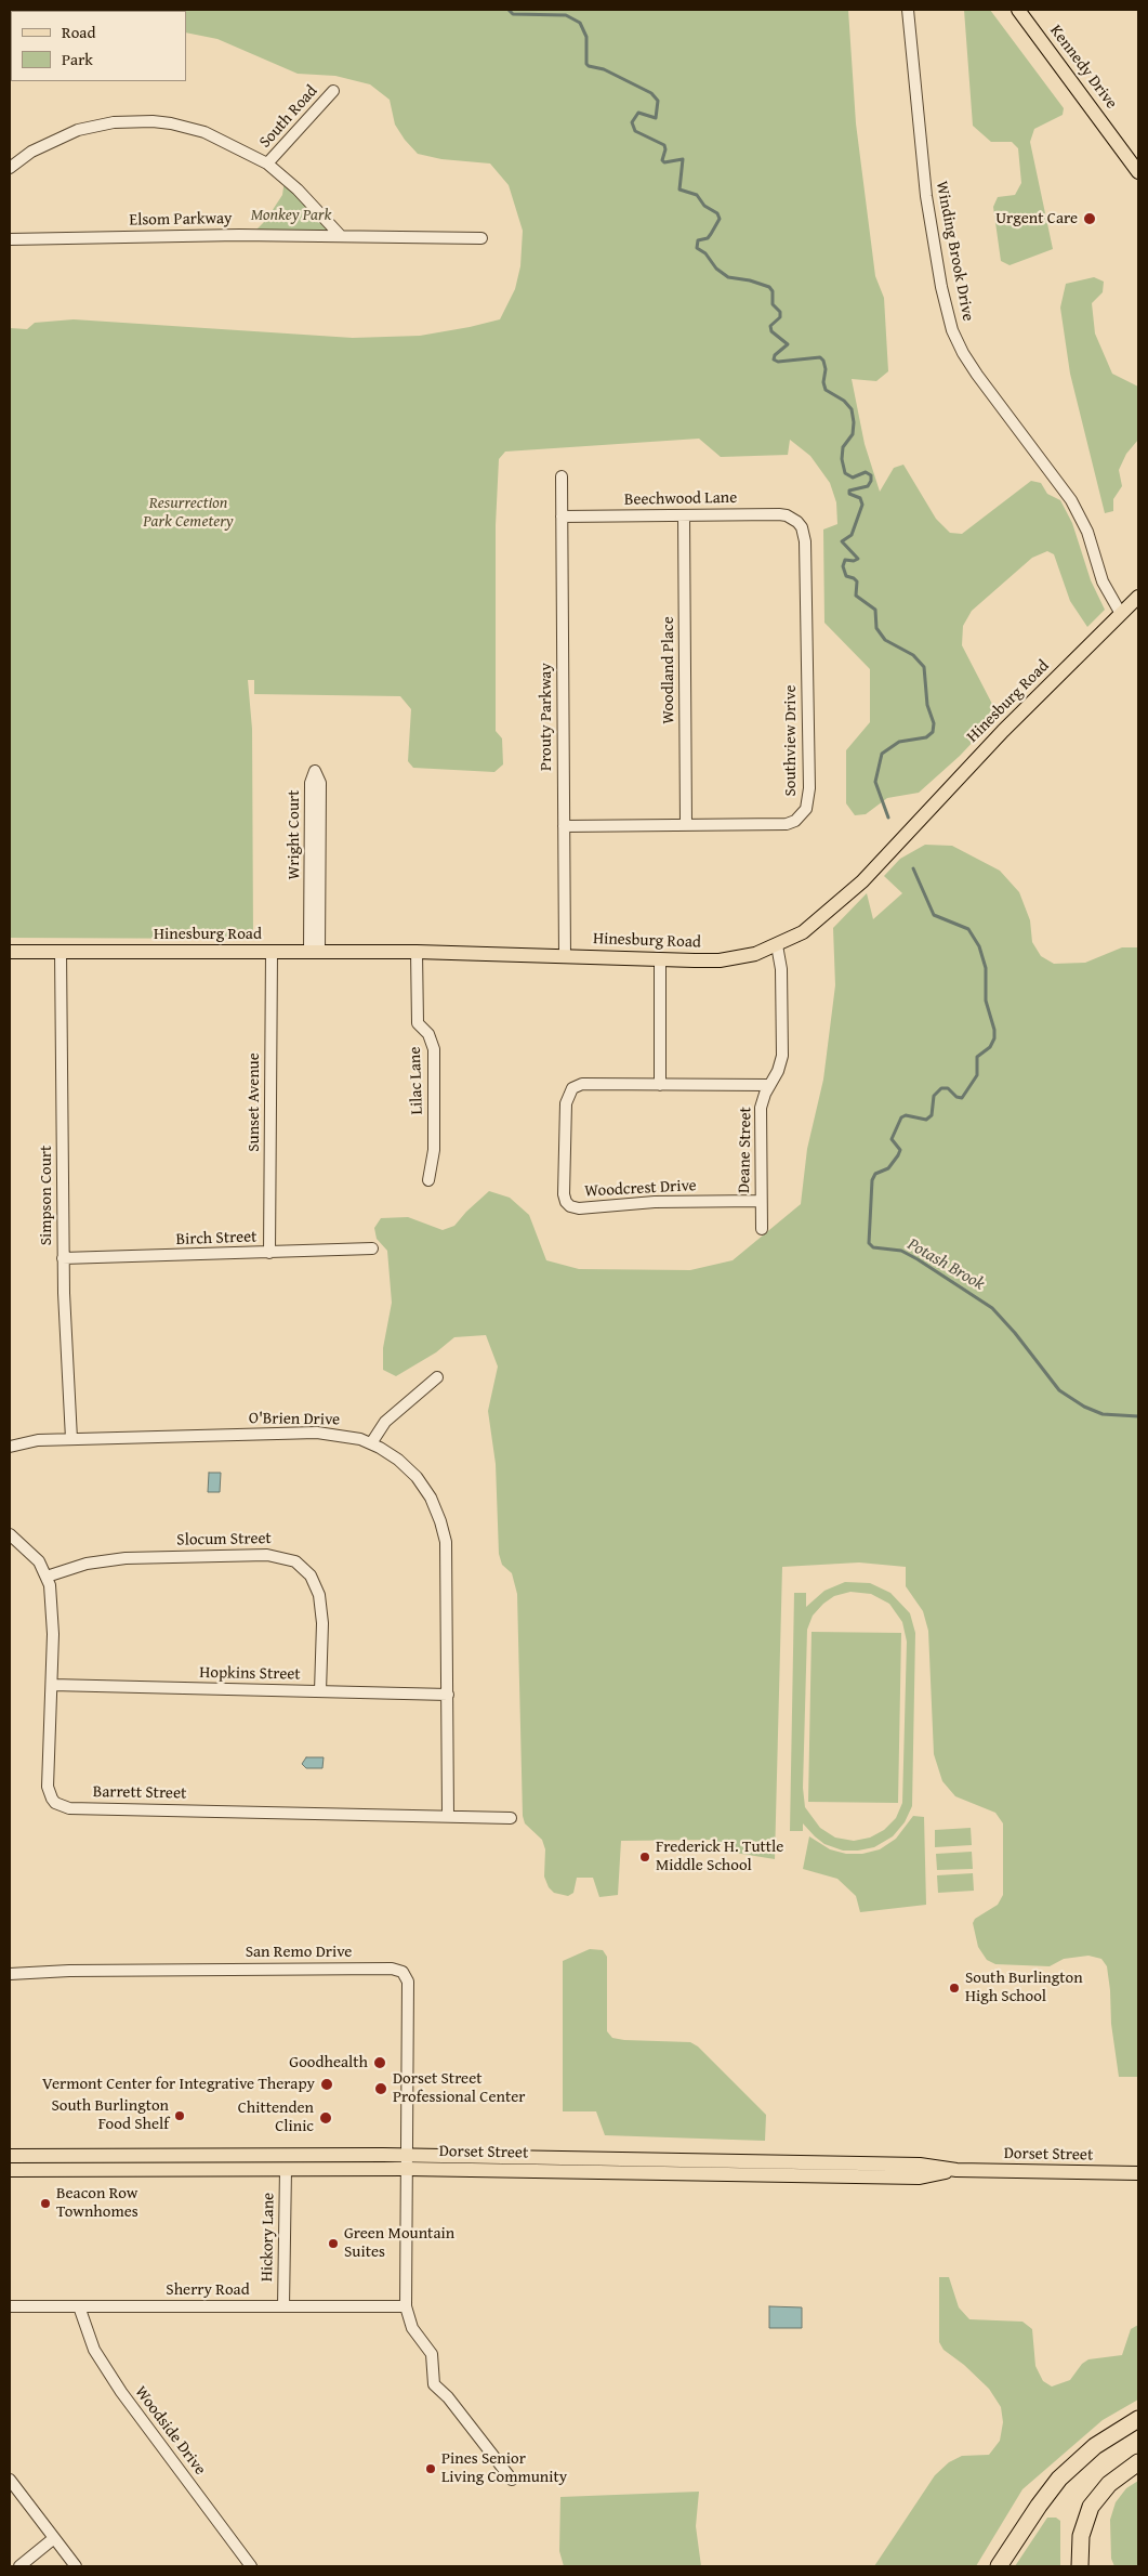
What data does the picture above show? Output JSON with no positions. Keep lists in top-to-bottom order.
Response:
{
  "streets": {
    "main road": ["Kennedy Drive", "Hinesburg Road", "Dorset Street"],
    "street": [
      "South Road",
      "Elsom Parkway",
      "Winding Brook Drive",
      "Beechwood Lane",
      "Woodland Place",
      "Prouty Parkway",
      "Southview Drive",
      "Wright Court",
      "Lilac Lane",
      "Sunset Avenue",
      "Deane Street",
      "Woodcrest Drive",
      "Simpson Court",
      "Birch Street",
      "O'Brien Drive",
      "Slocum Street",
      "Hopkins Street",
      "Barrett Street",
      "San Remo Drive",
      "Hickory Lane",
      "Sherry Road",
      "Woodside Drive"
    ]
  },
  "crossings": [
    ["Winding Brook Drive", "Hinesburg Road"],
    ["Beechwood Lane", "Woodland Place"],
    ["Beechwood Lane", "Prouty Parkway"],
    ["Beechwood Lane", "Southview Drive"],
    ["Woodland Place", "Southview Drive"],
    ["Hinesburg Road", "Prouty Parkway"],
    ["Hinesburg Road", "Wright Court"],
    ["Hinesburg Road", "Lilac Lane"],
    ["Hinesburg Road", "Sunset Avenue"],
    ["Hinesburg Road", "Deane Street"],
    ["Hinesburg Road", "Simpson Court"],
    ["Prouty Parkway", "Southview Drive"],
    ["Sunset Avenue", "Birch Street"],
    ["Deane Street", "Woodcrest Drive"],
    ["Simpson Court", "Birch Street"],
    ["Simpson Court", "O'Brien Drive"],
    ["O'Brien Drive", "Hopkins Street"],
    ["O'Brien Drive", "Barrett Street"],
    ["Slocum Street", "Hopkins Street"],
    ["Slocum Street", "Barrett Street"],
    ["Hopkins Street", "Barrett Street"],
    ["San Remo Drive", "Dorset Street"],
    ["Dorset Street", "Hickory Lane"],
    ["Hickory Lane", "Sherry Road"],
    ["Sherry Road", "Woodside Drive"]
  ],
  "water": ["Potash Brook"],
  "parks": ["Monkey Park", "Resurrection Park Cemetery"],
  "places": [
    "Urgent Care",
    "Frederick H. Tuttle Middle School",
    "South Burlington High School",
    "Goodhealth",
    "Vermont Center for Integrative Therapy",
    "Dorset Street Professional Center",
    "South Burlington Food Shelf",
    "Chittenden Clinic",
    "Beacon Row Townhomes",
    "Green Mountain Suites",
    "Pines Senior Living Community"
  ],
  "legend": ["Road", "Park"]
}
